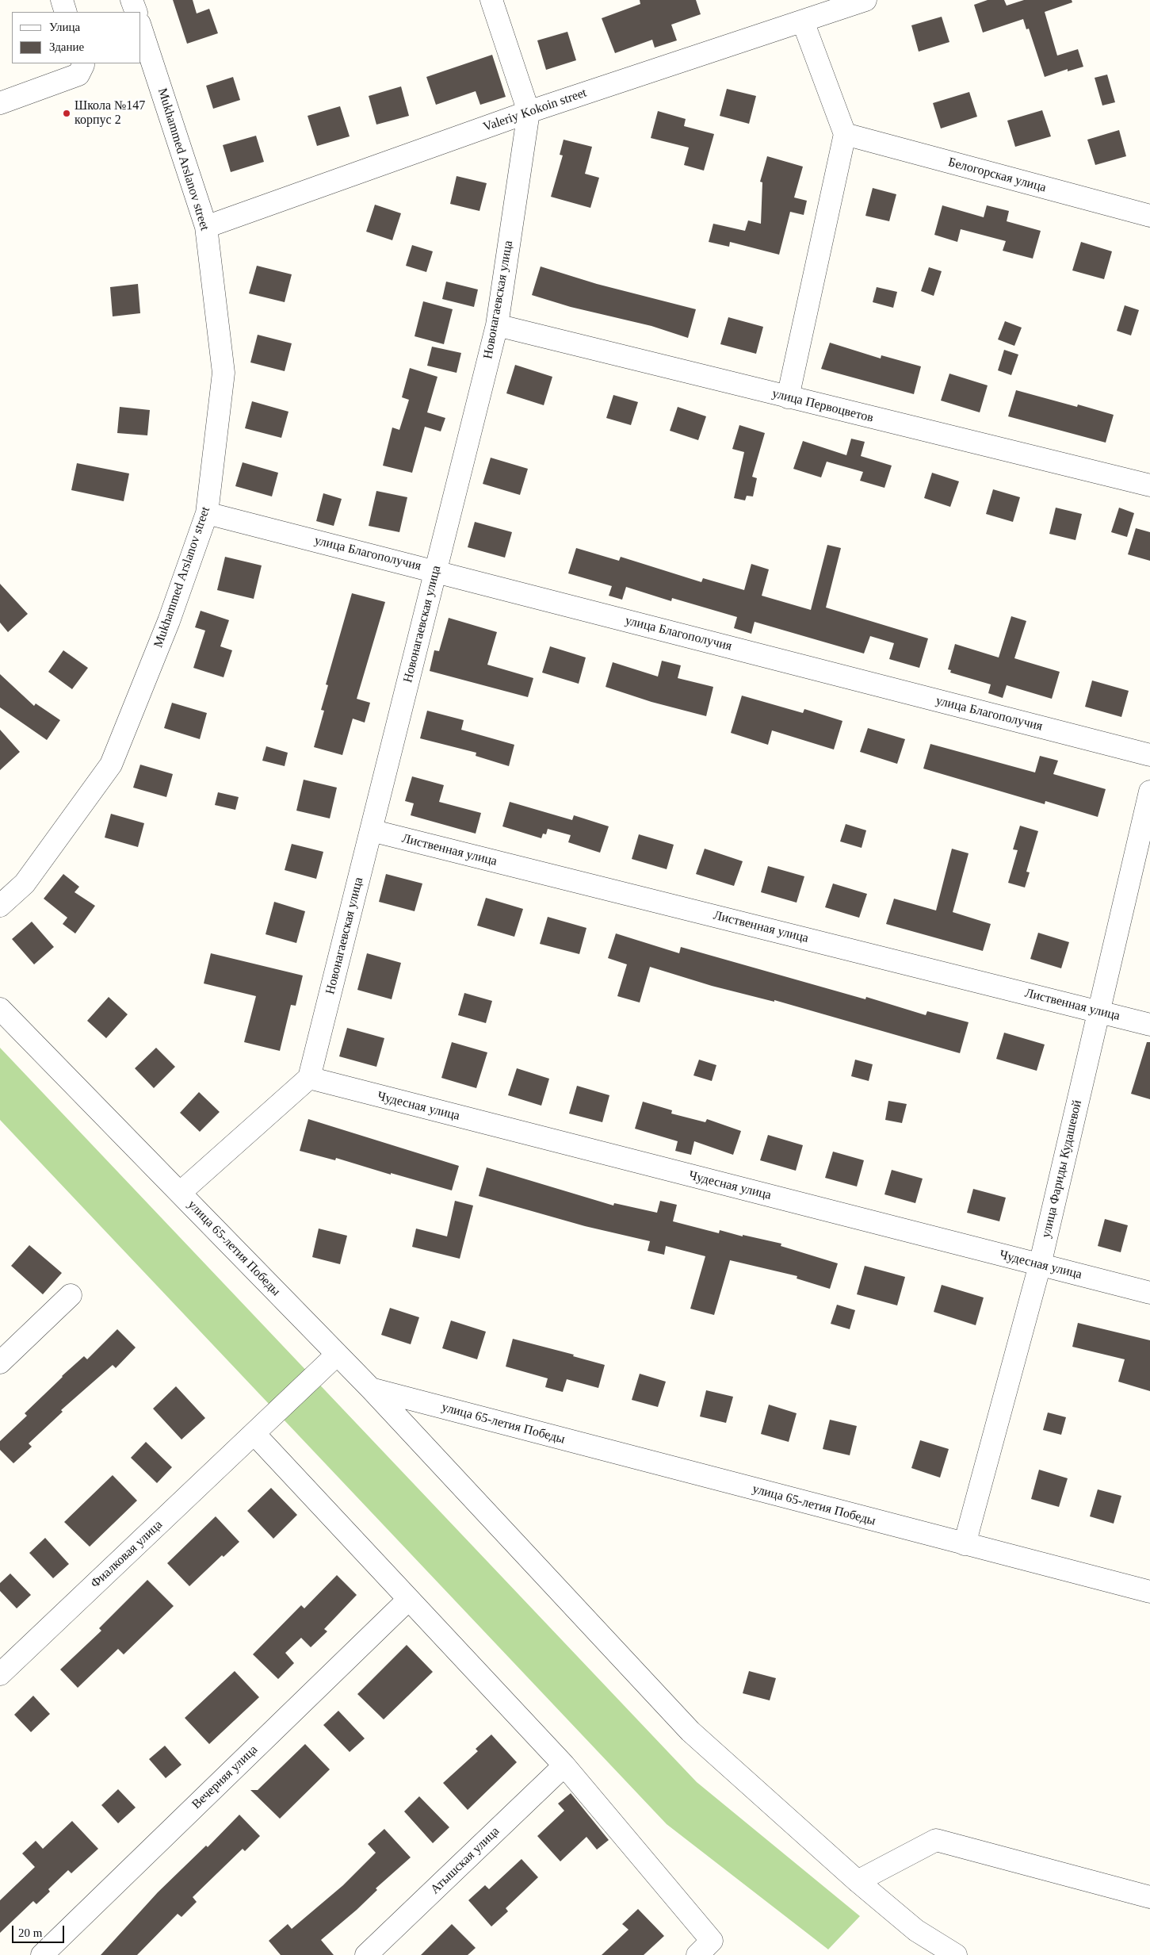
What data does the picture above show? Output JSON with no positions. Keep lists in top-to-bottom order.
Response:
{
  "streets": {
    "street": [
      "Valeriy Kokoin street",
      "Mukhammed Arslanov street",
      "Белогорская улица",
      "Новонагаевская улица",
      "улица Первоцветов",
      "улица Благополучия",
      "Лиственная улица",
      "Чудесная улица",
      "улица Фариды Кудашевой",
      "улица 65-летия Победы",
      "Фиалковая улица",
      "Вечерняя улица",
      "Атышская улица"
    ]
  },
  "crossings": [
    ["Valeriy Kokoin street", "Mukhammed Arslanov street"],
    ["Valeriy Kokoin street", "Новонагаевская улица"],
    ["Mukhammed Arslanov street", "улица Благополучия"],
    ["Новонагаевская улица", "улица Первоцветов"],
    ["Новонагаевская улица", "улица Благополучия"],
    ["Новонагаевская улица", "Лиственная улица"],
    ["Новонагаевская улица", "Чудесная улица"],
    ["Лиственная улица", "улица Фариды Кудашевой"],
    ["Чудесная улица", "улица Фариды Кудашевой"],
    ["улица Фариды Кудашевой", "улица 65-летия Победы"],
    ["улица 65-летия Победы", "Фиалковая улица"]
  ],
  "places": ["Школа №147 корпус 2"],
  "legend": ["Улица", "Здание"],
  "scale_bar": "20 m"
}
